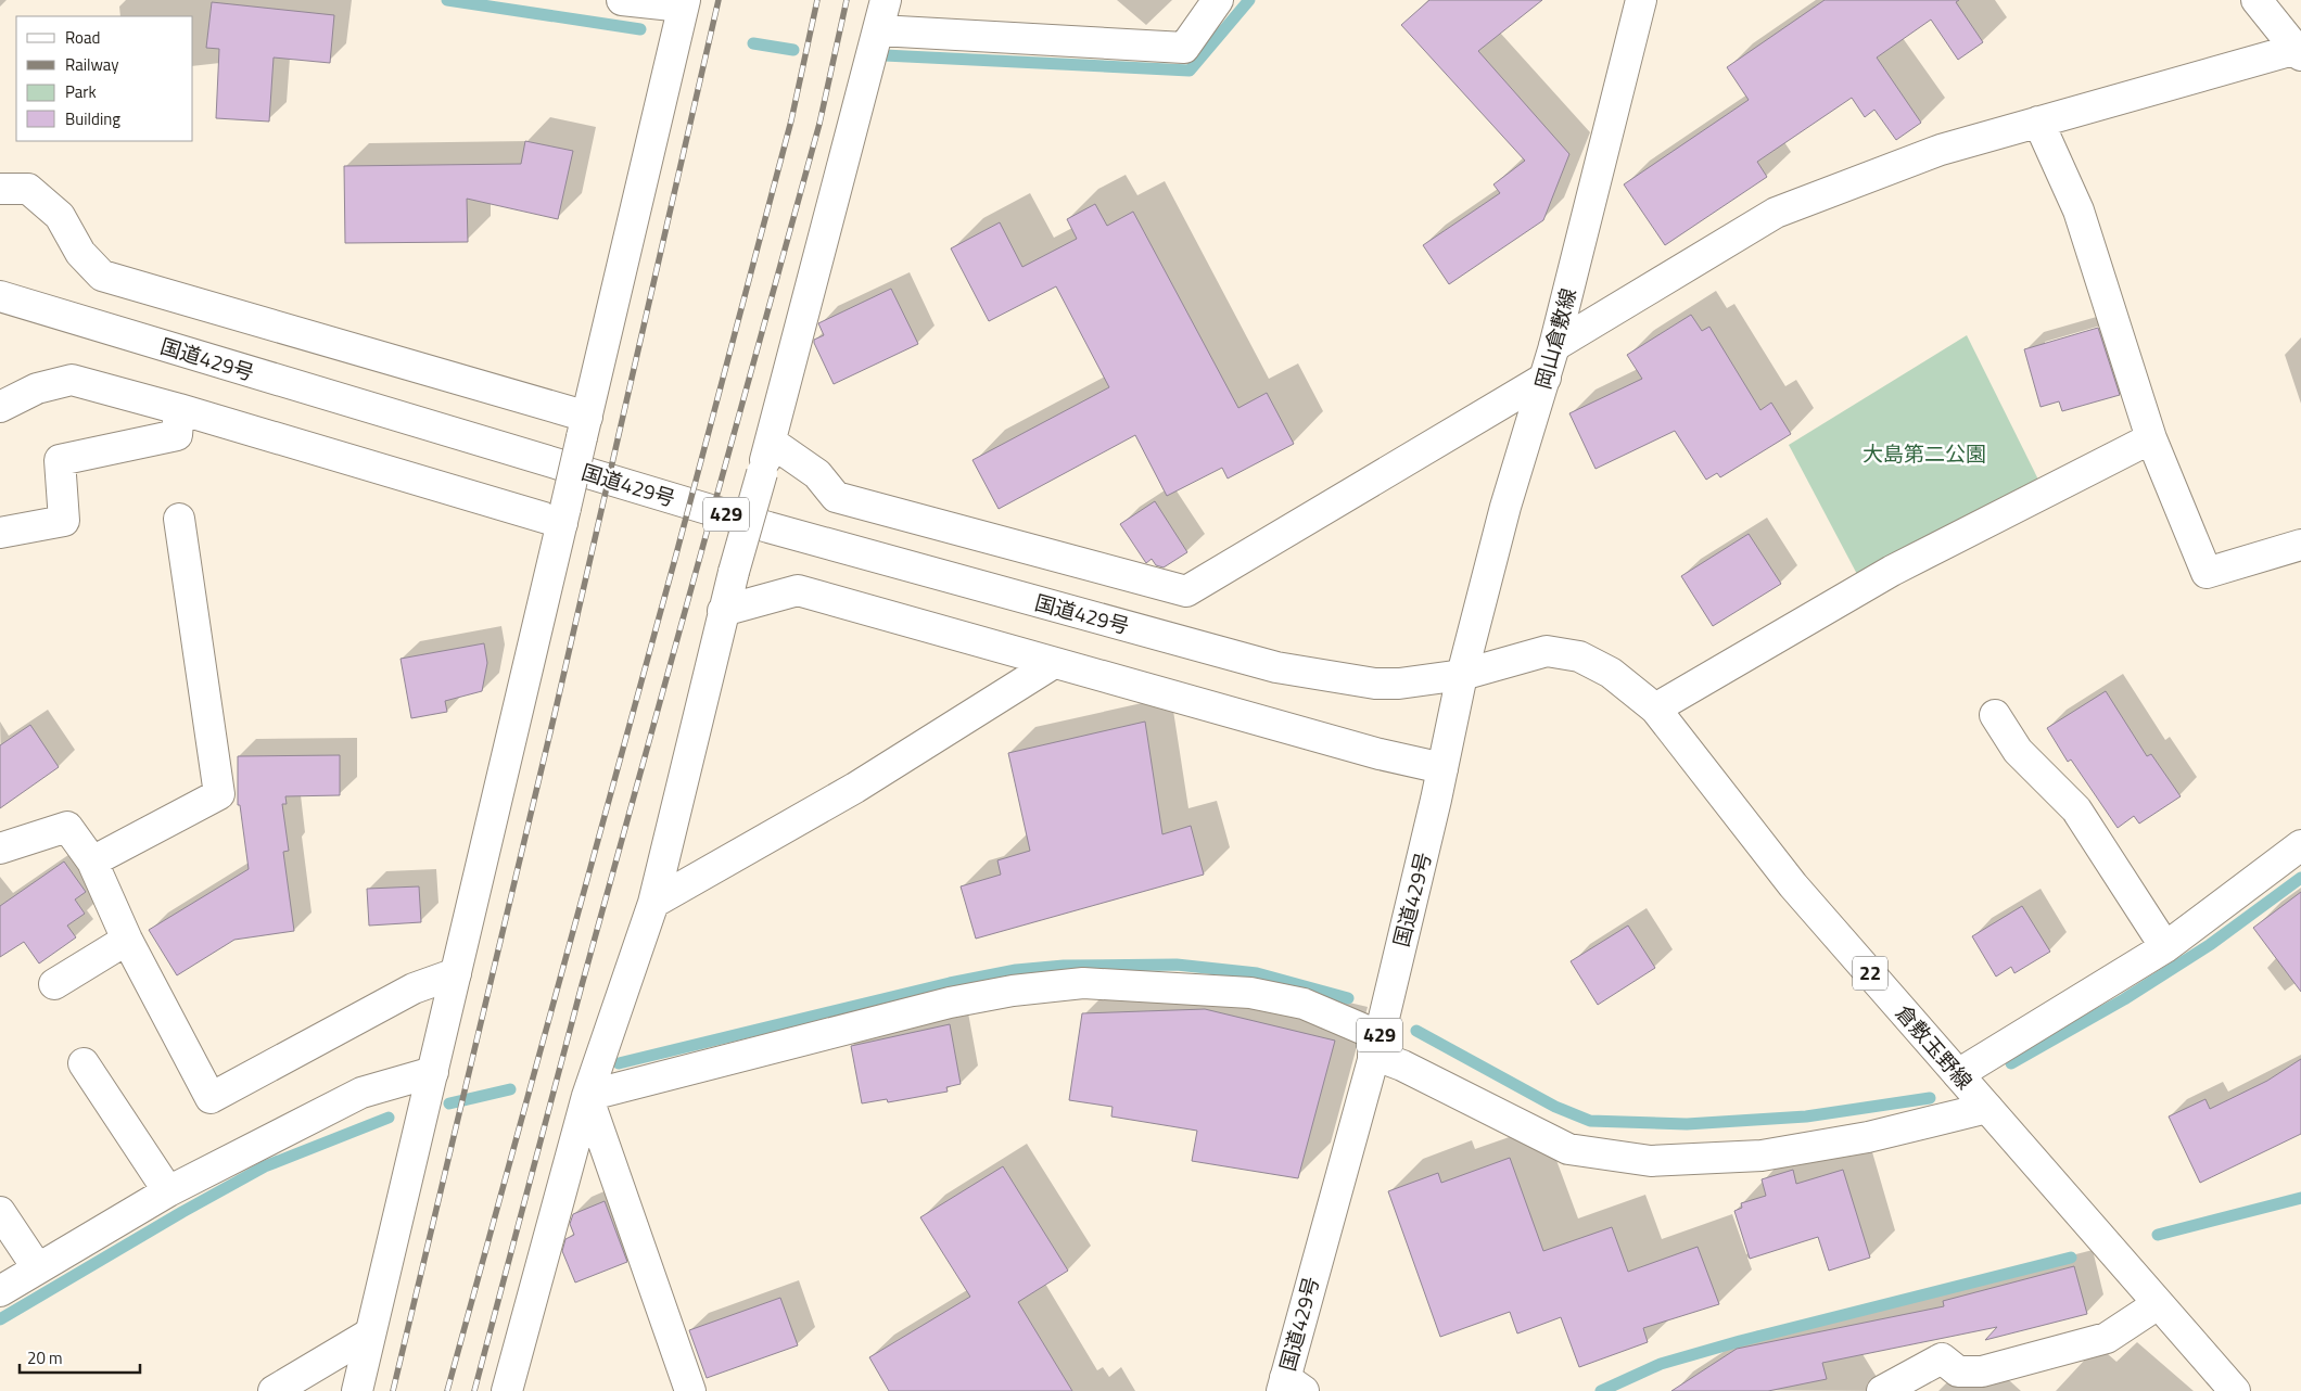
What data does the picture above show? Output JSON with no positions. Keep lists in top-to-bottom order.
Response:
{
  "streets": {
    "main road": [
      "岡山倉敷線",
      "国道429号",
      "429",
      "22",
      "倉敷玉野線"
    ]
  },
  "crossings": [
    ["岡山倉敷線", "国道429号"],
    ["岡山倉敷線", "倉敷玉野線"],
    ["国道429号", "倉敷玉野線"]
  ],
  "parks": ["大島第二公園"],
  "legend": [
    "Road",
    "Railway",
    "Park",
    "Building"
  ],
  "scale_bar": "20 m"
}
